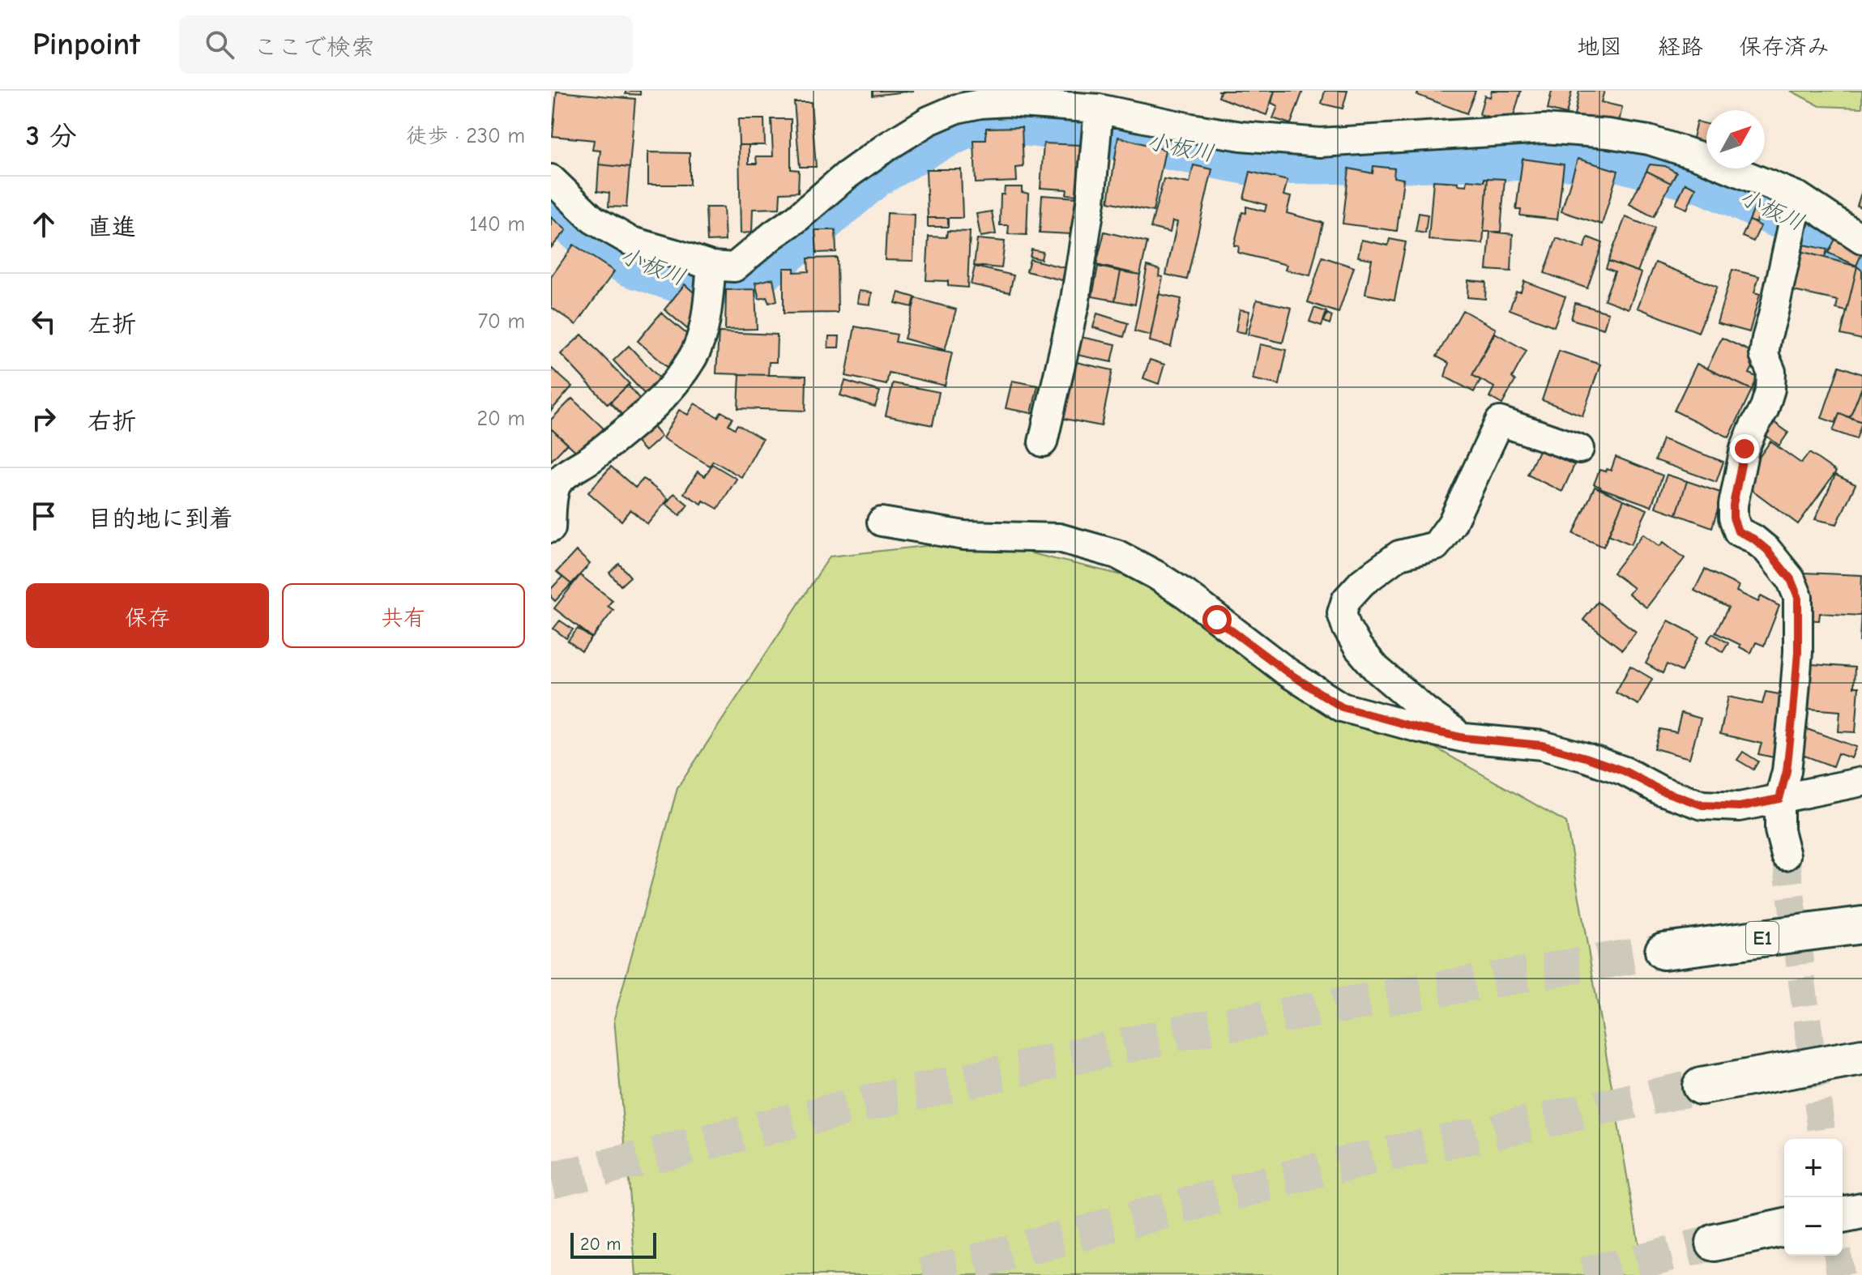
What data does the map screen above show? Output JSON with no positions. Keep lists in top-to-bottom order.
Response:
{
  "streets": {
    "highway": ["E1"]
  },
  "water": ["小板川"],
  "scale_bar": "20 m",
  "north": "top right",
  "page": {
    "header": "Pinpoint",
    "search": "ここで検索",
    "nav": ["地図", "経路", "保存済み"],
    "heading": ["3 分", "徒歩 · 230 m"],
    "list": [
      ["直進", "140 m"],
      ["左折", "70 m"],
      ["右折", "20 m"],
      "目的地に到着"
    ],
    "buttons": ["保存", "共有"],
    "map_buttons": ["+", "−"],
    "scale": "20 m"
  }
}
